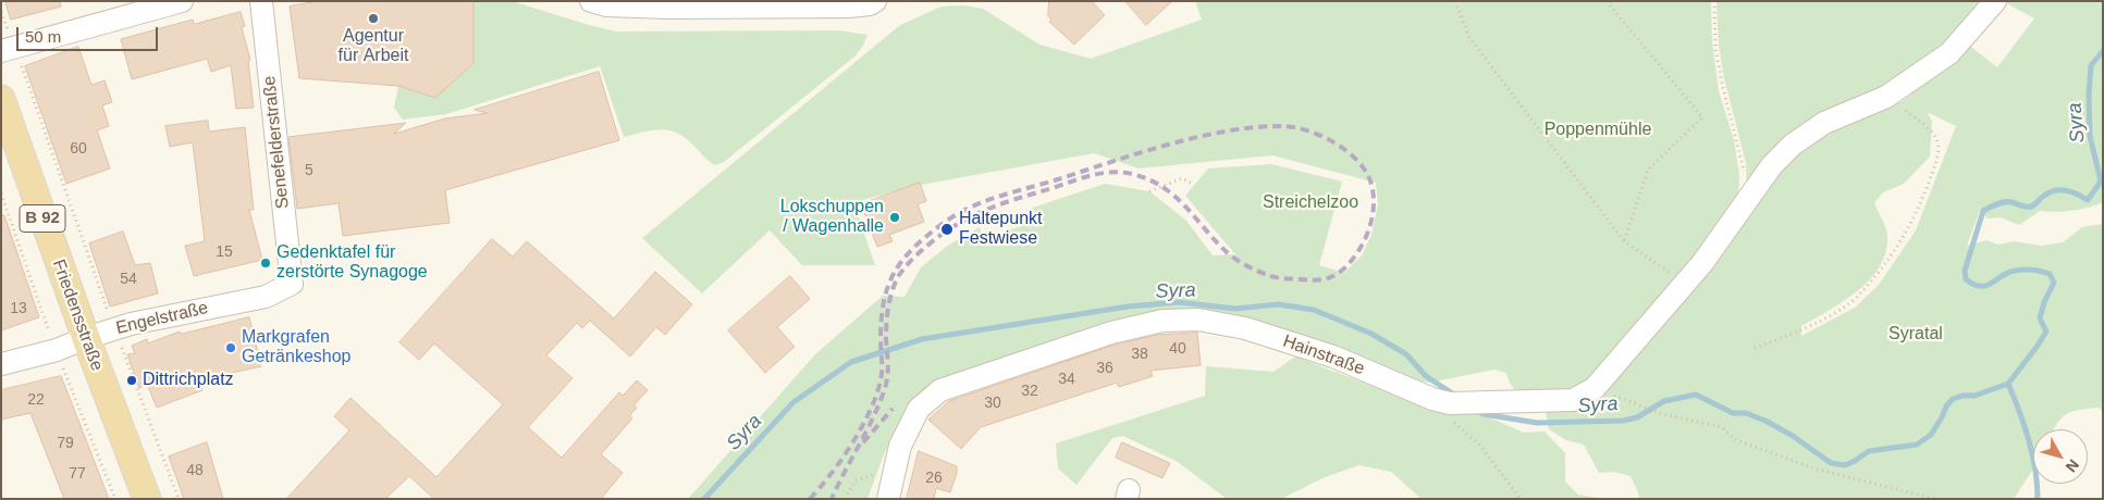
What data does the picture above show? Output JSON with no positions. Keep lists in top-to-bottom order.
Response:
{
  "streets": {
    "main road": ["B 92", "Friedensstraße"],
    "street": ["Senefelderstraße", "Engelstraße", "Hainstraße"]
  },
  "crossings": [
    ["Senefelderstraße", "Engelstraße"],
    ["Friedensstraße", "Engelstraße"]
  ],
  "water": ["Syra"],
  "parks": ["Poppenmühle", "Streichelzoo", "Syratal"],
  "places": [
    "Agentur für Arbeit",
    "Lokschuppen / Wagenhalle",
    "Haltepunkt Festwiese",
    "Gedenktafel für zerstörte Synagoge",
    "Markgrafen Getränkeshop",
    "Dittrichplatz"
  ],
  "house_numbers": [
    "60",
    "5",
    "15",
    "54",
    "13",
    "40",
    "38",
    "36",
    "34",
    "32",
    "22",
    "30",
    "79",
    "48",
    "77",
    "26"
  ],
  "scale_bar": "50 m",
  "north": "bottom right"
}
